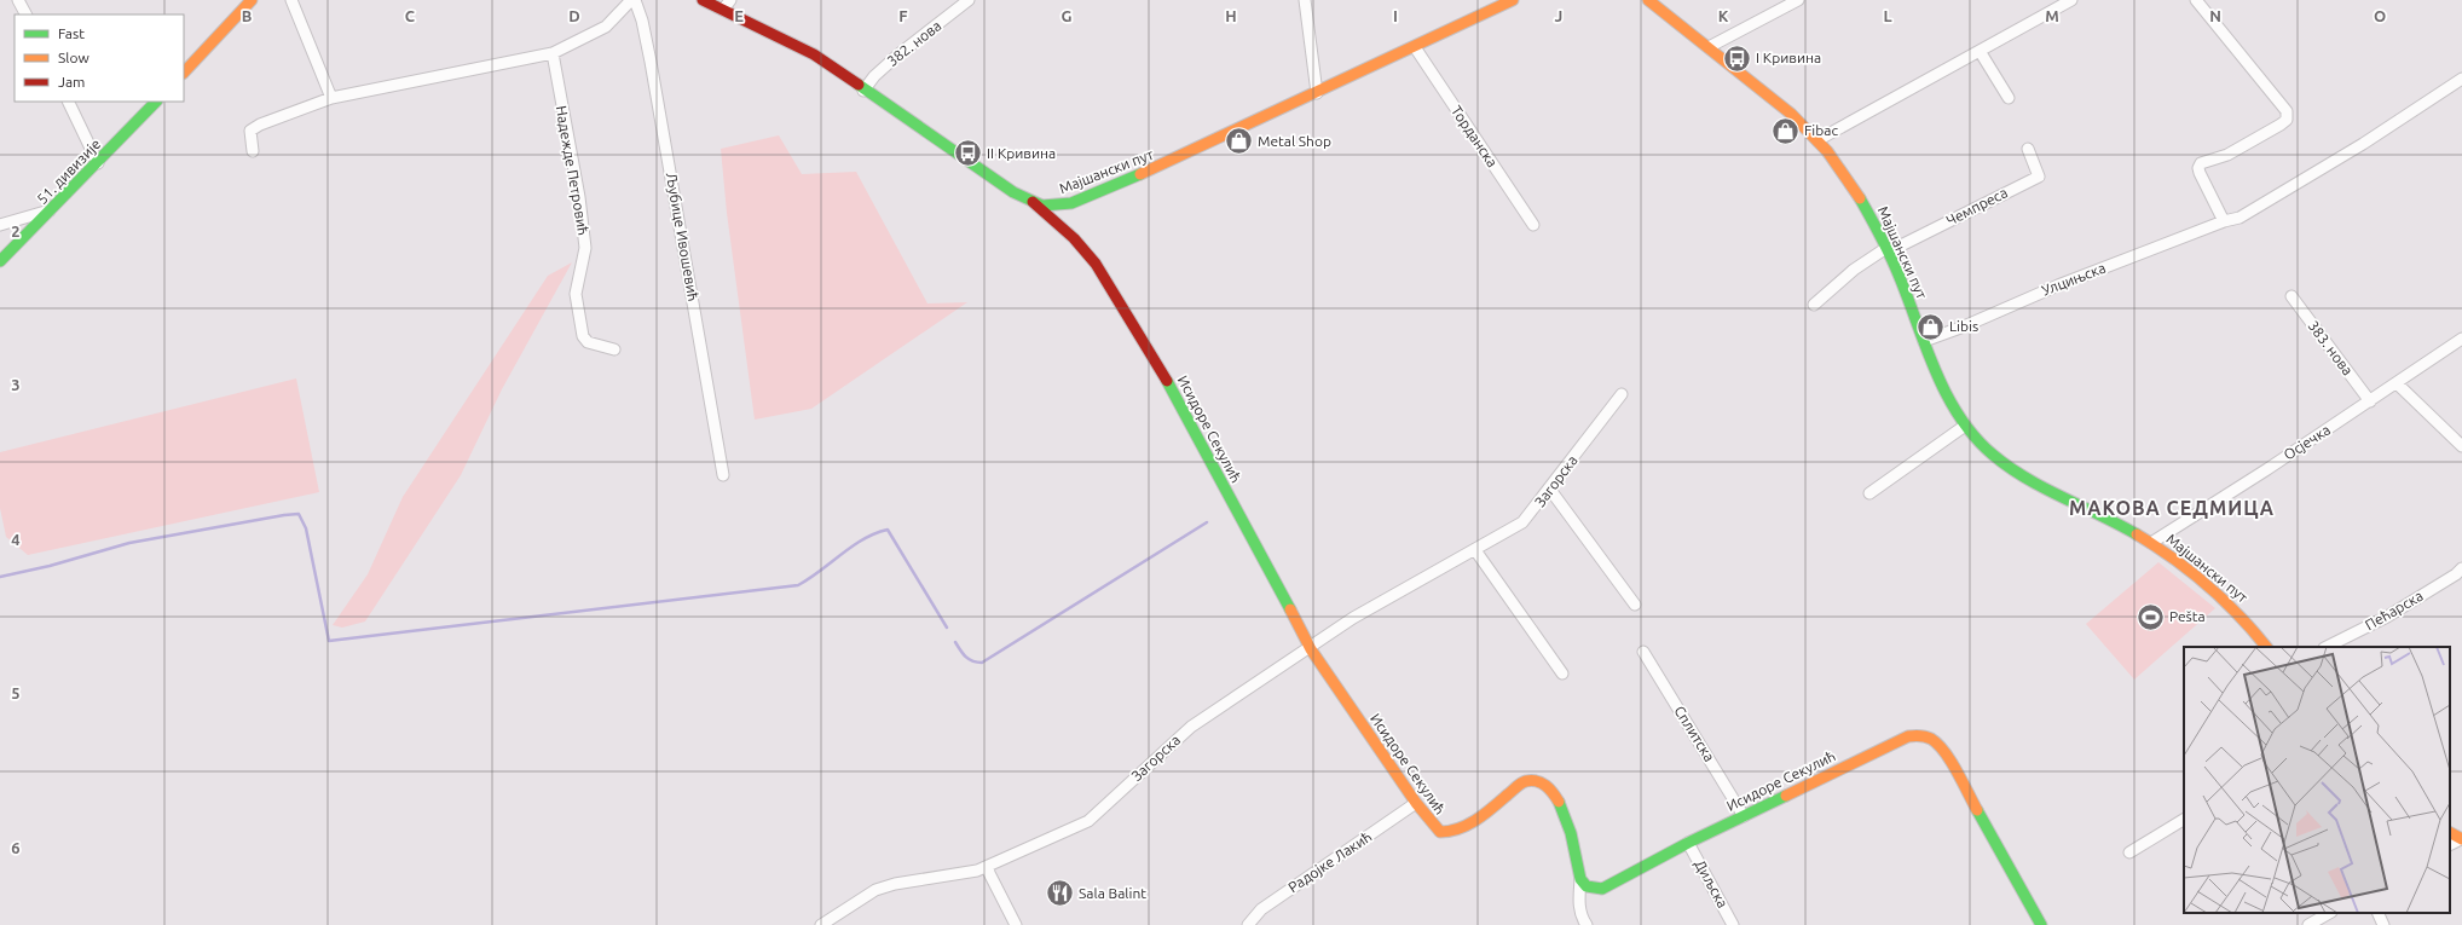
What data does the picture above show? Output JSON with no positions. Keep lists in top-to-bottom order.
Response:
{
  "streets": {
    "street": [
      "382. нова",
      "Торданска",
      "Надежде Петровић",
      "51. дивизије",
      "Мајшански пут",
      "Чемпреса",
      "Љубице Ивошевић",
      "Улцињска",
      "383. нова",
      "Исидоре Секулић",
      "Осјечка",
      "Загорска",
      "Пећарска",
      "Сплитска",
      "Радојке Лакић",
      "Диљска"
    ]
  },
  "crossings": [
    ["382. нова", "Мајшански пут"],
    ["Торданска", "Мајшански пут"],
    ["Мајшански пут", "Чемпреса"],
    ["Мајшански пут", "Улцињска"],
    ["Мајшански пут", "Исидоре Секулић"],
    ["Мајшански пут", "Осјечка"],
    ["383. нова", "Осјечка"],
    ["Исидоре Секулић", "Загорска"],
    ["Исидоре Секулић", "Сплитска"],
    ["Исидоре Секулић", "Радојке Лакић"],
    ["Исидоре Секулић", "Диљска"]
  ],
  "districts": ["МАКОВА СЕДМИЦА"],
  "places": {
    "bus stop": ["I Кривина", "II Кривина"],
    "shop": ["Fibac", "Metal Shop", "Libis"],
    "sports": ["Pešta"],
    "restaurant": ["Sala Balint"]
  },
  "legend": ["Fast", "Slow", "Jam"],
  "grid": {
    "columns": [
      "B",
      "C",
      "D",
      "E",
      "F",
      "G",
      "H",
      "I",
      "J",
      "K",
      "L",
      "M",
      "N",
      "O"
    ],
    "rows": [
      "2",
      "3",
      "4",
      "5",
      "6"
    ]
  }
}
